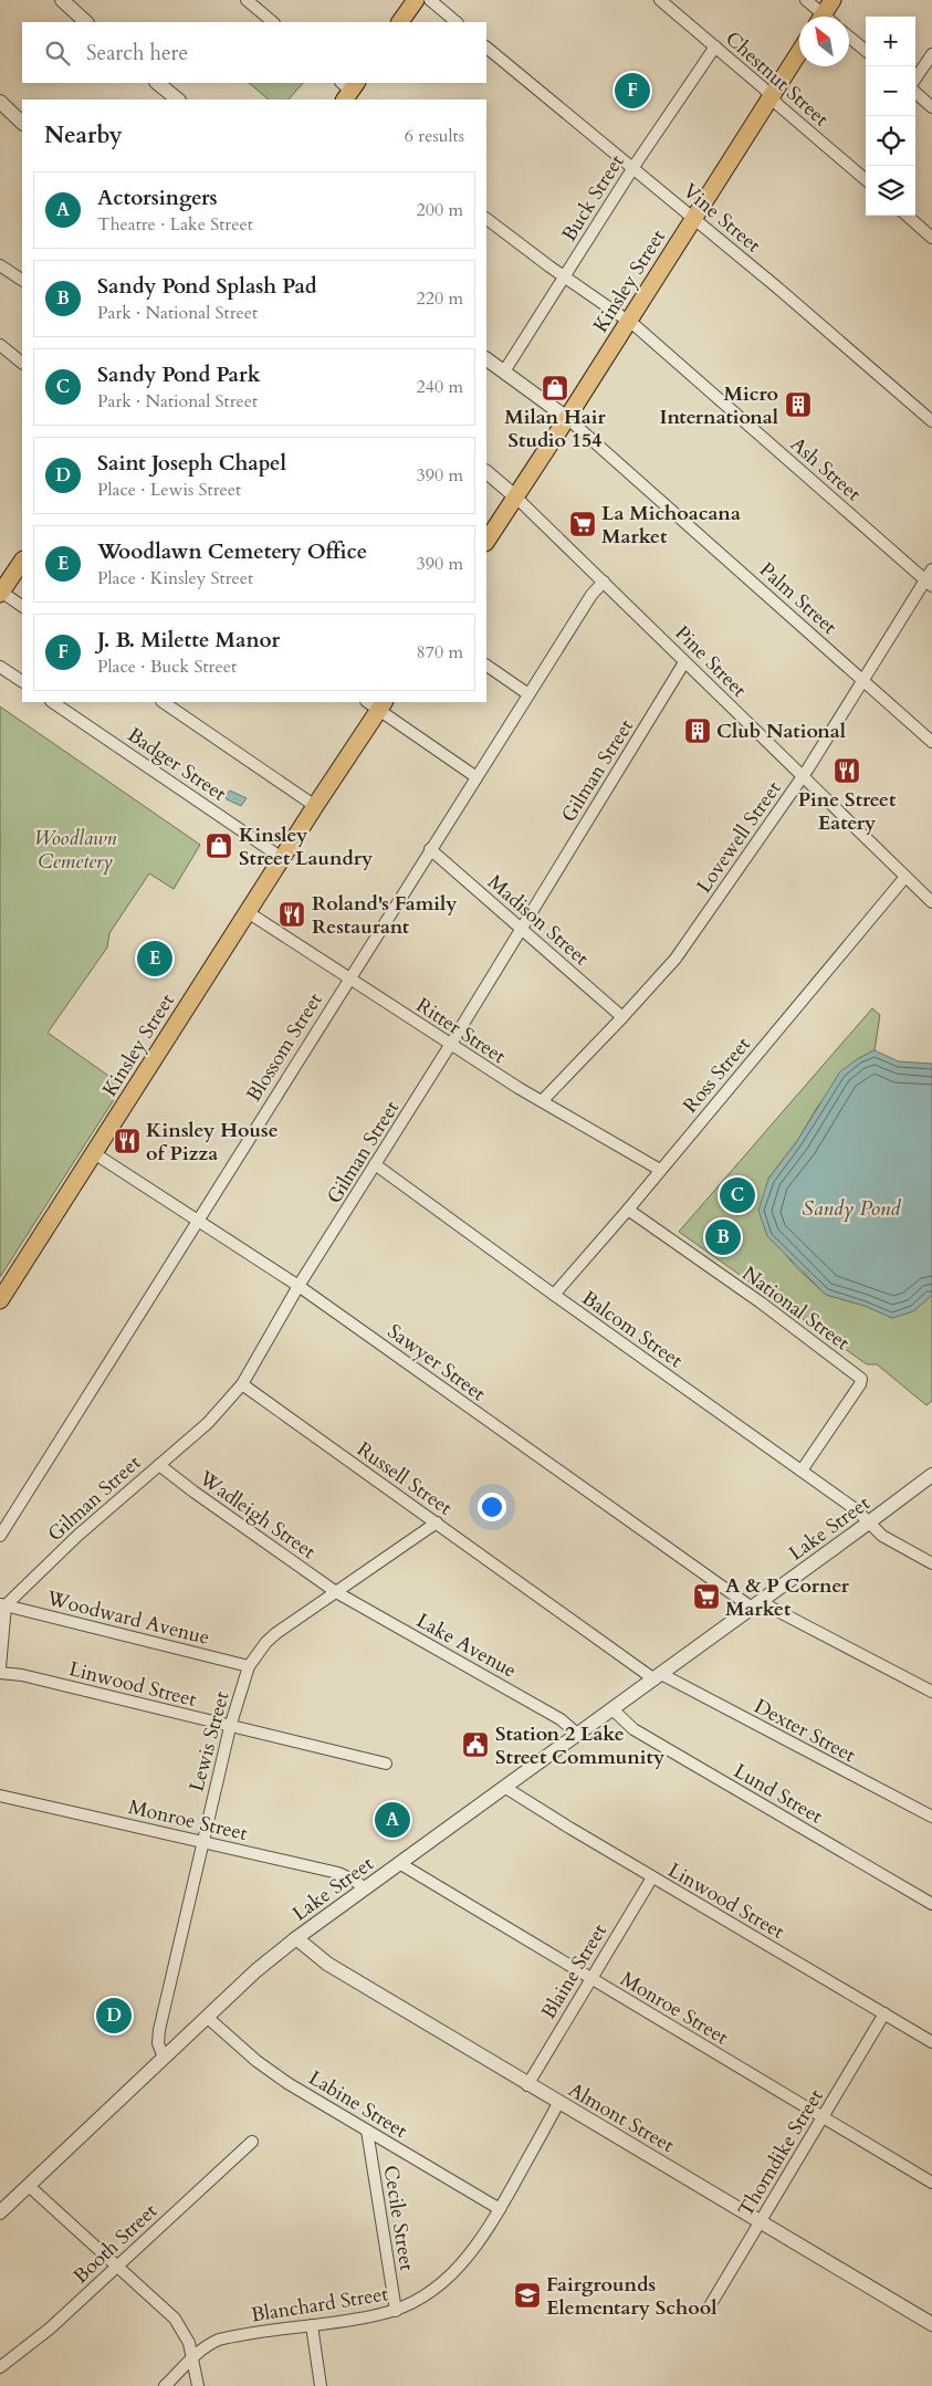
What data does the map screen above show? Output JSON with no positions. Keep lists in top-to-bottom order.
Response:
{
  "streets": {
    "main road": ["Kinsley Street"],
    "street": [
      "Chestnut Street",
      "Buck Street",
      "Vine Street",
      "Ash Street",
      "Palm Street",
      "Pine Street",
      "Badger Street",
      "Gilman Street",
      "Lovewell Street",
      "Madison Street",
      "Ritter Street",
      "Blossom Street",
      "Ross Street",
      "National Street",
      "Balcom Street",
      "Sawyer Street",
      "Russell Street",
      "Wadleigh Street",
      "Lake Street",
      "Woodward Avenue",
      "Lake Avenue",
      "Linwood Street",
      "Dexter Street",
      "Lewis Street",
      "Lund Street",
      "Monroe Street",
      "Blaine Street",
      "Labine Street",
      "Almont Street",
      "Thorndike Street",
      "Cecile Street",
      "Booth Street",
      "Blanchard Street"
    ]
  },
  "crossings": [
    ["Chestnut Street", "Buck Street"],
    ["Chestnut Street", "Kinsley Street"],
    ["Buck Street", "Vine Street"],
    ["Buck Street", "Ash Street"],
    ["Buck Street", "Palm Street"],
    ["Vine Street", "Kinsley Street"],
    ["Kinsley Street", "Ash Street"],
    ["Kinsley Street", "Palm Street"],
    ["Kinsley Street", "Pine Street"],
    ["Kinsley Street", "Badger Street"],
    ["Kinsley Street", "Ritter Street"],
    ["Kinsley Street", "Sawyer Street"],
    ["Ash Street", "Lovewell Street"],
    ["Palm Street", "Lovewell Street"],
    ["Pine Street", "Gilman Street"],
    ["Pine Street", "Lovewell Street"],
    ["Pine Street", "Blossom Street"],
    ["Pine Street", "Ross Street"],
    ["Gilman Street", "Madison Street"],
    ["Gilman Street", "Ritter Street"],
    ["Gilman Street", "Balcom Street"],
    ["Gilman Street", "Sawyer Street"],
    ["Gilman Street", "Russell Street"],
    ["Gilman Street", "Wadleigh Street"],
    ["Gilman Street", "Woodward Avenue"],
    ["Lovewell Street", "Madison Street"],
    ["Lovewell Street", "Ritter Street"],
    ["Madison Street", "Blossom Street"],
    ["Ritter Street", "Blossom Street"],
    ["Ritter Street", "Ross Street"],
    ["Blossom Street", "Sawyer Street"],
    ["Ross Street", "National Street"],
    ["Ross Street", "Balcom Street"],
    ["National Street", "Balcom Street"],
    ["Balcom Street", "Lake Street"],
    ["Sawyer Street", "Lake Street"],
    ["Russell Street", "Lake Street"],
    ["Russell Street", "Dexter Street"],
    ["Russell Street", "Lewis Street"],
    ["Wadleigh Street", "Lake Avenue"],
    ["Wadleigh Street", "Lewis Street"],
    ["Lake Street", "Lake Avenue"],
    ["Lake Street", "Linwood Street"],
    ["Lake Street", "Dexter Street"],
    ["Lake Street", "Lewis Street"],
    ["Lake Street", "Lund Street"],
    ["Lake Street", "Monroe Street"],
    ["Lake Street", "Labine Street"],
    ["Lake Street", "Almont Street"],
    ["Woodward Avenue", "Lewis Street"],
    ["Lake Avenue", "Lewis Street"],
    ["Linwood Street", "Lewis Street"],
    ["Linwood Street", "Blaine Street"],
    ["Linwood Street", "Thorndike Street"],
    ["Lewis Street", "Monroe Street"],
    ["Monroe Street", "Blaine Street"],
    ["Monroe Street", "Thorndike Street"],
    ["Blaine Street", "Almont Street"],
    ["Labine Street", "Cecile Street"],
    ["Labine Street", "Blanchard Street"],
    ["Almont Street", "Thorndike Street"],
    ["Almont Street", "Blanchard Street"],
    ["Cecile Street", "Blanchard Street"]
  ],
  "water": ["Sandy Pond"],
  "parks": ["Woodlawn Cemetery"],
  "places": {
    "shop": ["Milan Hair Studio 154", "Kinsley Street Laundry"],
    "building": ["Micro International", "Club National"],
    "supermarket": ["La Michoacana Market", "A & P Corner Market"],
    "restaurant": ["Pine Street Eatery", "Roland's Family Restaurant", "Kinsley House of Pizza"],
    "public building": ["Station 2 Lake Street Community"],
    "school or university": ["Fairgrounds Elementary School"]
  },
  "north": "top left",
  "page": {
    "map_buttons": ["+", "−"],
    "search": "Search here",
    "pins": [
      "F",
      "E",
      "C",
      "B",
      "A",
      "D"
    ],
    "heading": ["Nearby", "6 results"],
    "list": [
      {
        "mark": "A",
        "name": "Actorsingers",
        "note": "Theatre · Lake Street",
        "value": "200 m"
      },
      {
        "mark": "B",
        "name": "Sandy Pond Splash Pad",
        "note": "Park · National Street",
        "value": "220 m"
      },
      {
        "mark": "C",
        "name": "Sandy Pond Park",
        "note": "Park · National Street",
        "value": "240 m"
      },
      {
        "mark": "D",
        "name": "Saint Joseph Chapel",
        "note": "Place · Lewis Street",
        "value": "390 m"
      },
      {
        "mark": "E",
        "name": "Woodlawn Cemetery Office",
        "note": "Place · Kinsley Street",
        "value": "390 m"
      },
      {
        "mark": "F",
        "name": "J. B. Milette Manor",
        "note": "Place · Buck Street",
        "value": "870 m"
      }
    ]
  }
}
